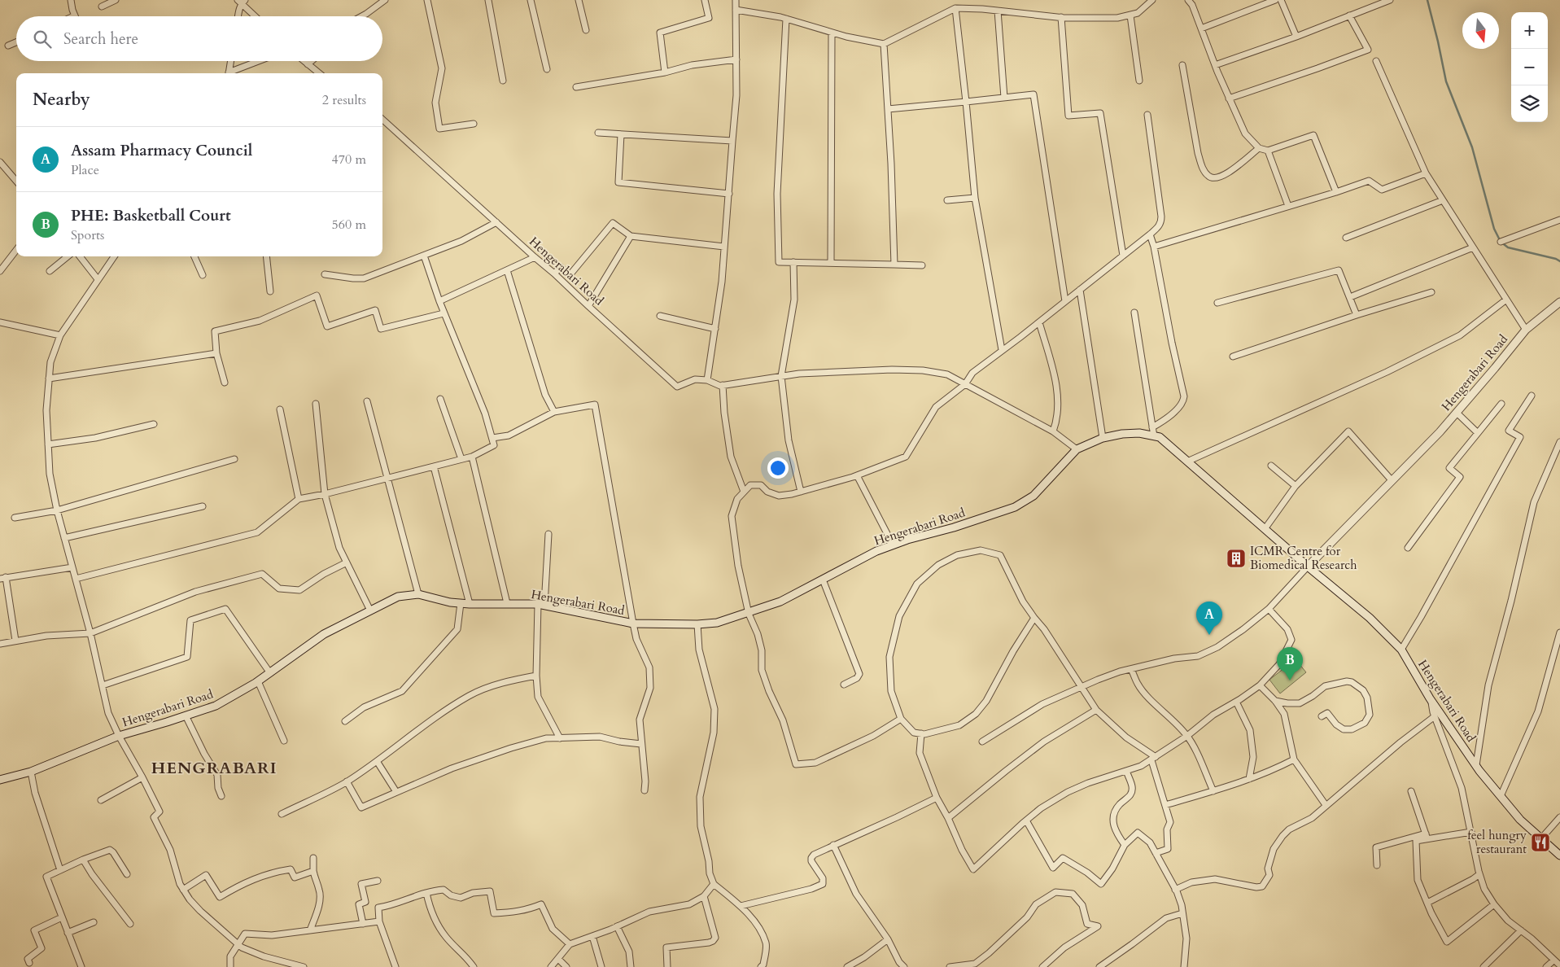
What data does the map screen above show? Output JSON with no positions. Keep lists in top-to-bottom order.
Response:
{
  "streets": {
    "main road": ["Hengerabari Road"]
  },
  "districts": ["HENGRABARI"],
  "places": {
    "building": ["ICMR Centre for Biomedical Research"],
    "restaurant": ["feel hungry restaurant"]
  },
  "north": "bottom",
  "page": {
    "map_buttons": ["+", "−"],
    "search": "Search here",
    "heading": ["Nearby", "2 results"],
    "list": [
      {
        "mark": "A",
        "name": "Assam Pharmacy Council",
        "note": "Place",
        "value": "470 m"
      },
      {
        "mark": "B",
        "name": "PHE: Basketball Court",
        "note": "Sports",
        "value": "560 m"
      }
    ],
    "pins": ["A", "B"]
  }
}
